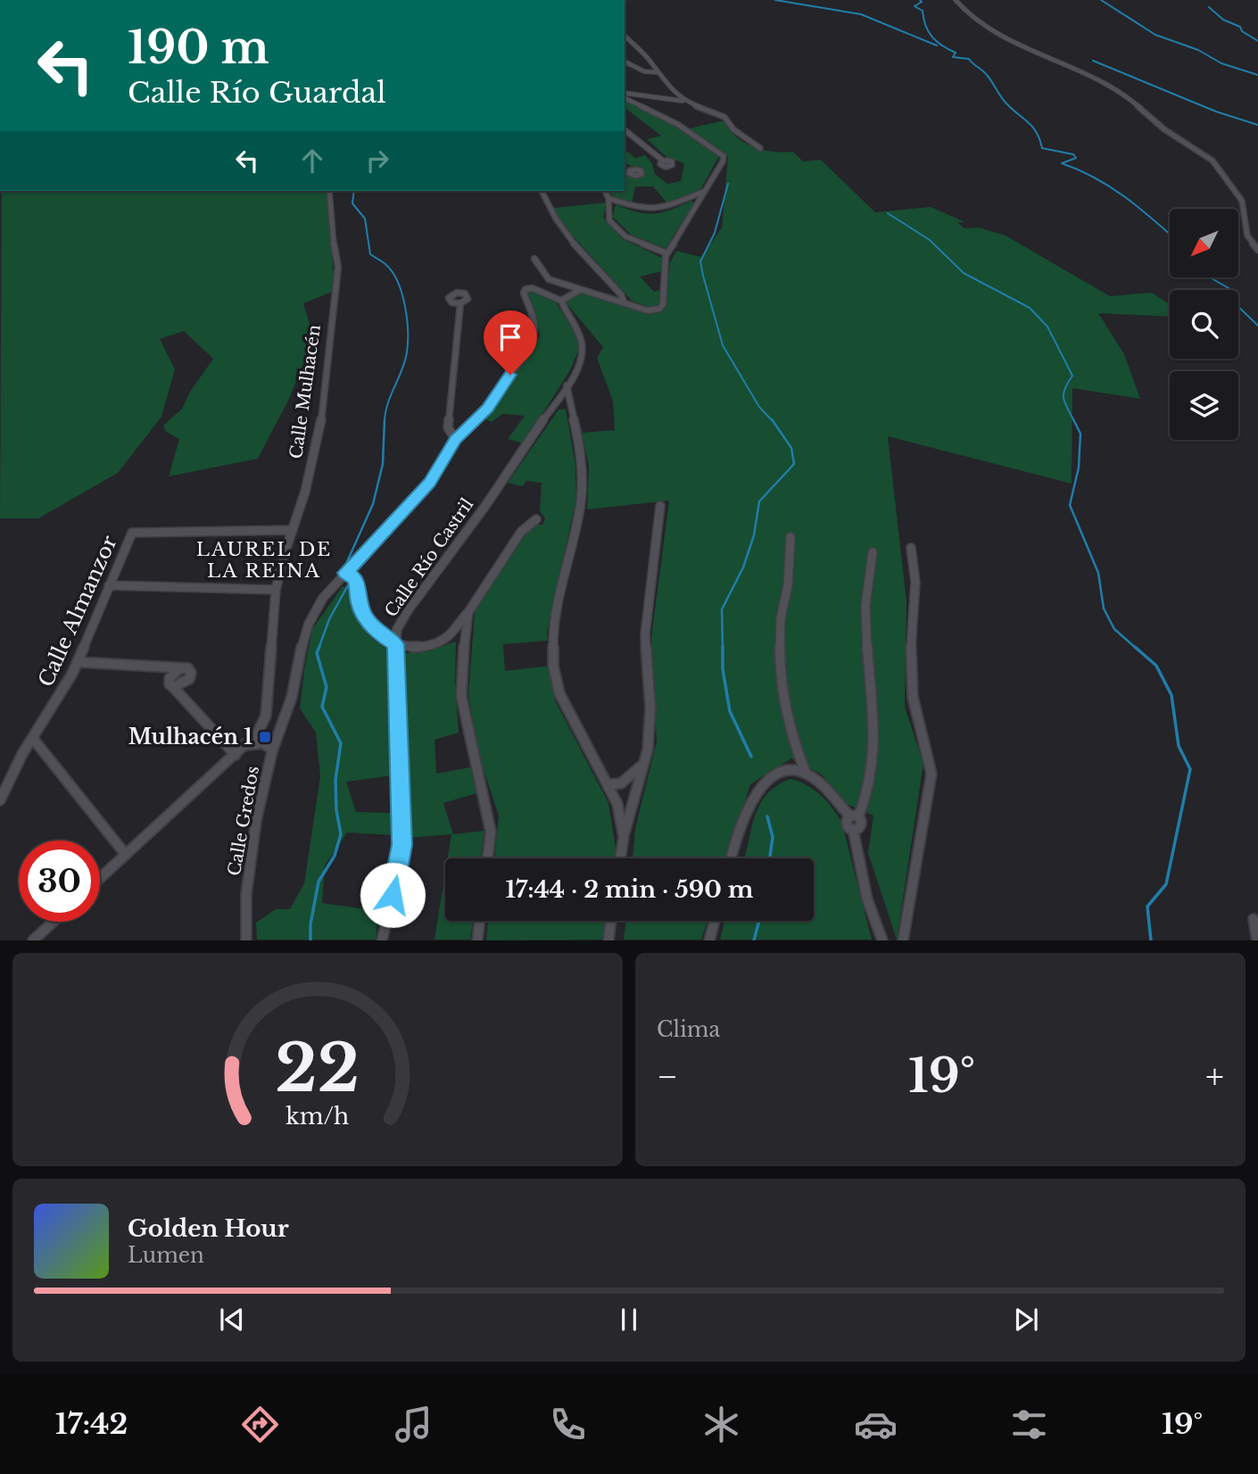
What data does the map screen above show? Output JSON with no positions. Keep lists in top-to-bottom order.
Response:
{
  "streets": {
    "street": [
      "Calle Mulhacén",
      "Calle Río Castril",
      "Calle Almanzor",
      "Calle Gredos"
    ]
  },
  "crossings": [
    ["Calle Mulhacén", "Calle Almanzor"],
    ["Calle Río Castril", "Calle Gredos"]
  ],
  "districts": ["LAUREL DE LA REINA"],
  "places": {
    "transit": ["Mulhacén 1"]
  },
  "north": "bottom left",
  "page": {
    "turn": ["190 m", "Calle Río Guardal"],
    "limit": "30",
    "trip": "17:44 · 2 min · 590 m",
    "tile": "Clima",
    "heat": ["−", "19°", "+"],
    "song": ["Golden Hour", "Lumen"],
    "tabs": ["17:42", "19°"],
    "gauge": ["22", "km/h"]
  }
}
